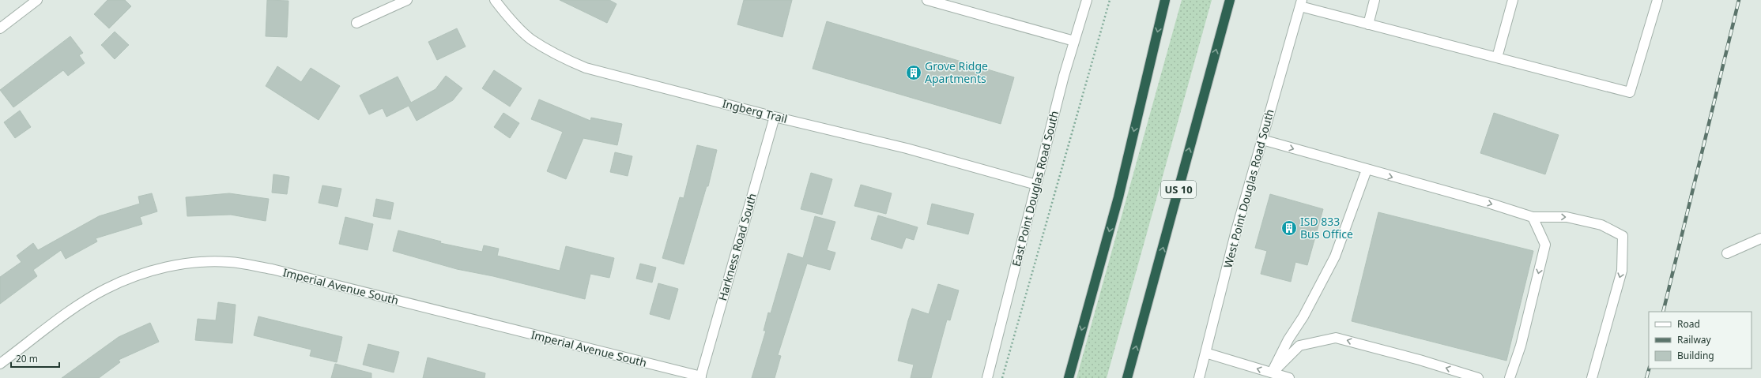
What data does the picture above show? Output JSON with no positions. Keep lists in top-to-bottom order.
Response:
{
  "streets": {
    "highway": ["US 10"],
    "street": [
      "Ingberg Trail",
      "East Point Douglas Road South",
      "West Point Douglas Road South",
      "Harkness Road South",
      "Imperial Avenue South"
    ]
  },
  "crossings": [
    ["Ingberg Trail", "East Point Douglas Road South"],
    ["Ingberg Trail", "Harkness Road South"],
    ["Harkness Road South", "Imperial Avenue South"]
  ],
  "places": {
    "building": ["Grove Ridge Apartments", "ISD 833 Bus Office"]
  },
  "legend": ["Road", "Railway", "Building"],
  "scale_bar": "20 m"
}
